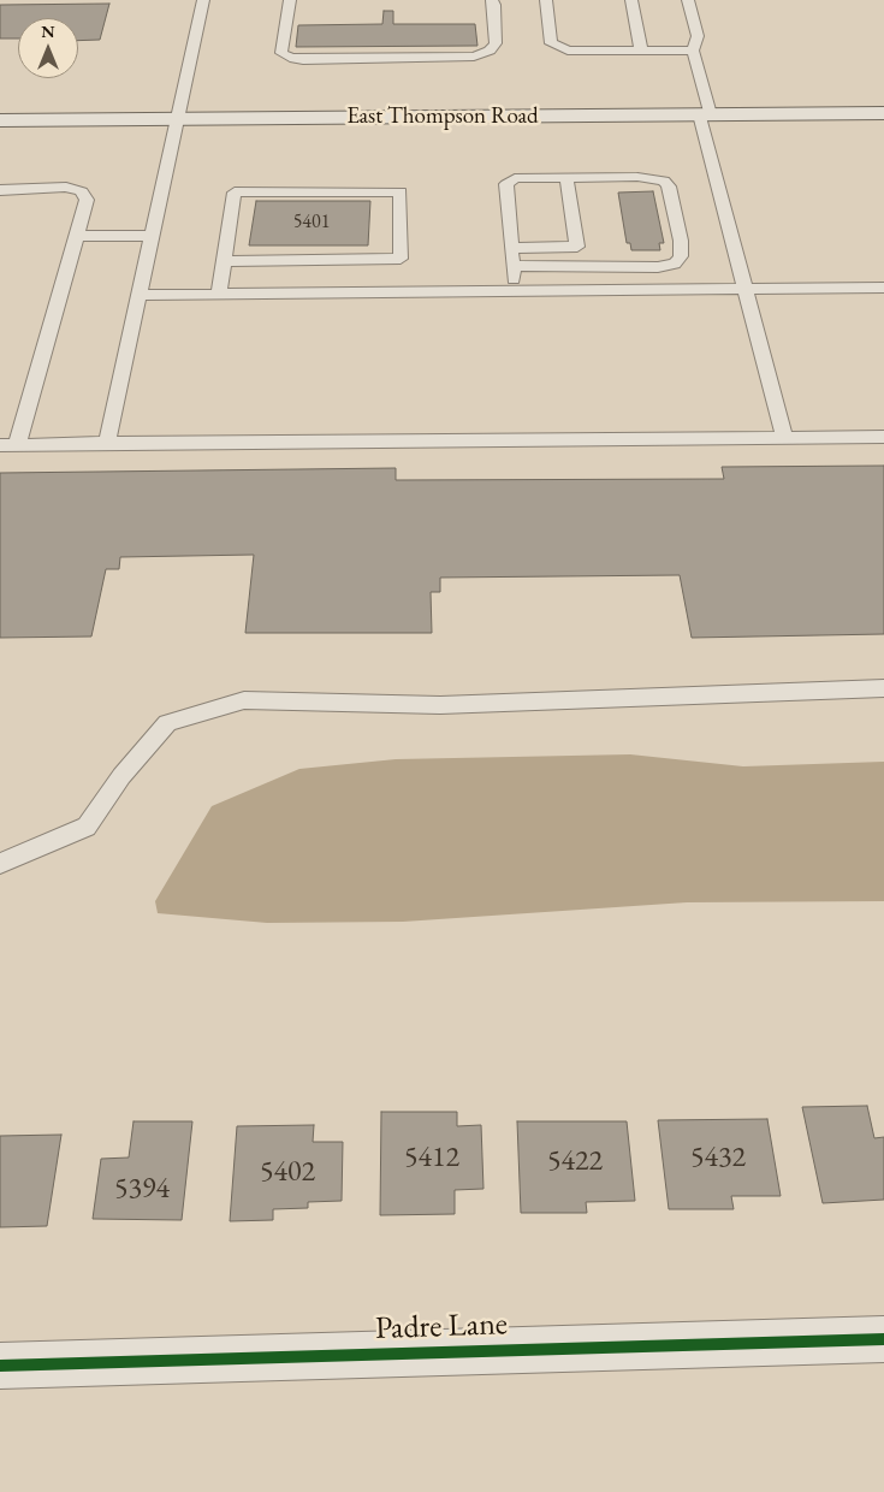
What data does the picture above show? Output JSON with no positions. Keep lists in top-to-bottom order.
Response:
{
  "streets": {
    "main road": ["East Thompson Road", "Padre Lane"]
  },
  "house_numbers": [
    "5401",
    "5412",
    "5432",
    "5422",
    "5402",
    "5394"
  ],
  "north": "top"
}
